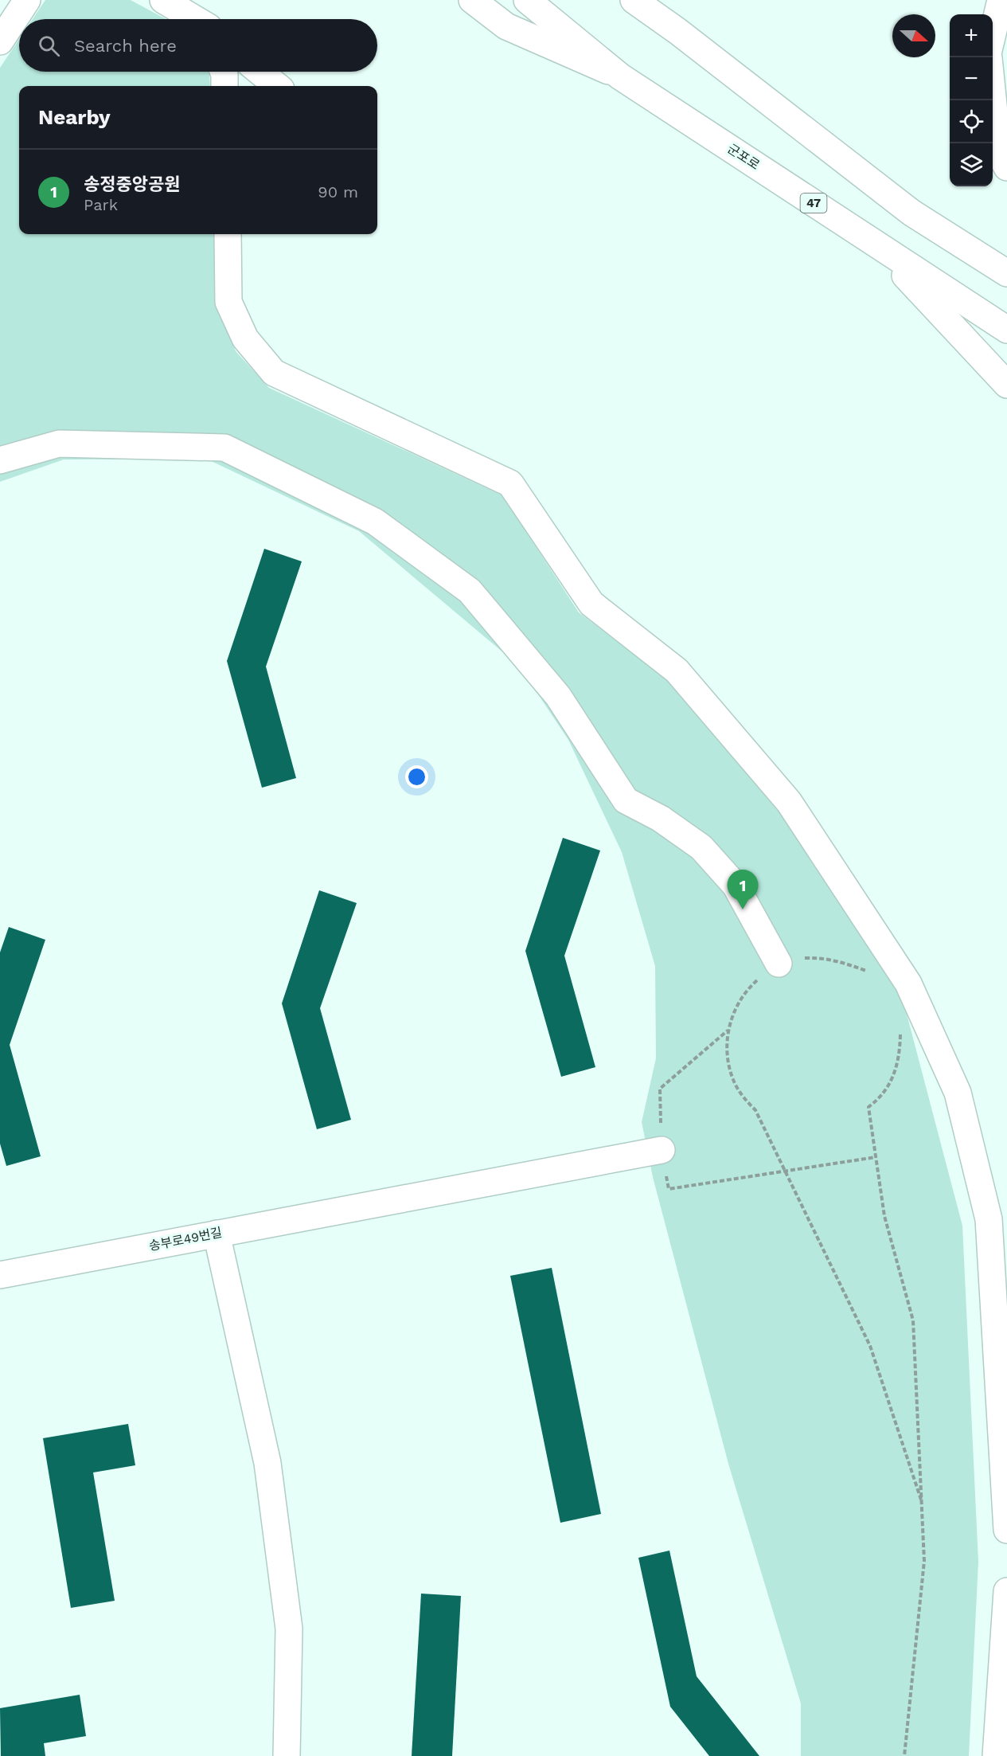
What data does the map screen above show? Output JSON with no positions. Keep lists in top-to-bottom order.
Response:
{
  "streets": {
    "main road": ["군포로", "47", "송부로49번길"]
  },
  "crossings": [
    ["군포로", "47"]
  ],
  "north": "right",
  "page": {
    "map_buttons": ["+", "−"],
    "search": "Search here",
    "heading": "Nearby",
    "list": [
      {
        "mark": "1",
        "name": "송정중앙공원",
        "note": "Park",
        "value": "90 m"
      }
    ],
    "pins": "1"
  }
}
